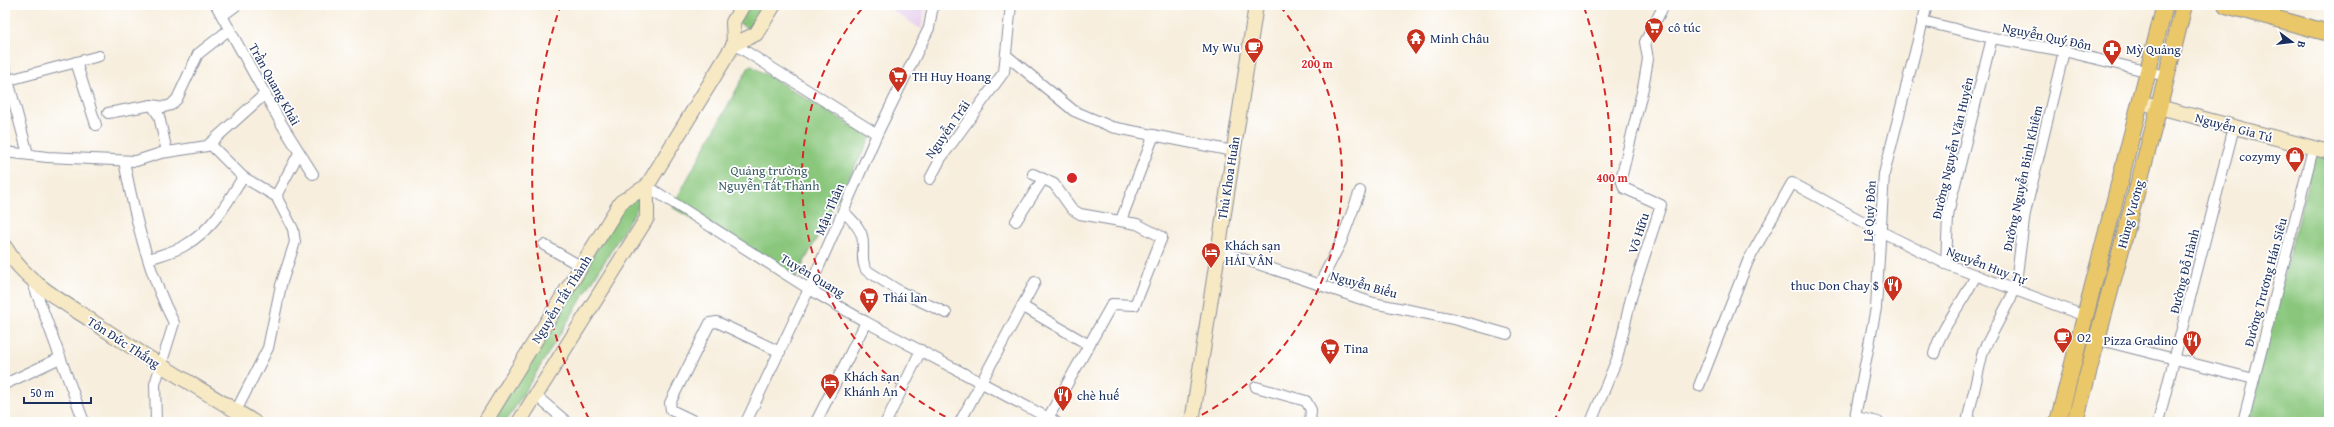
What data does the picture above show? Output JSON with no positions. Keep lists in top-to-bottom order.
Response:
{
  "streets": {
    "main road": ["Hùng Vương"],
    "street": [
      "Nguyễn Quý Đôn",
      "Trần Quang Khải",
      "Nguyễn Gia Tú",
      "Nguyễn Trãi",
      "Đường Nguyễn Văn Huyên",
      "Thủ Khoa Huân",
      "Đường Nguyễn Bỉnh Khiêm",
      "Mậu Thân",
      "Lê Quý Đôn",
      "Võ Hữu",
      "Nguyễn Huy Tự",
      "Đường Đỗ Hành",
      "Tuyên Quang",
      "Đường Trương Hán Siêu",
      "Nguyễn Biểu",
      "Nguyễn Tất Thành",
      "Tôn Đức Thắng"
    ]
  },
  "crossings": [
    ["Nguyễn Quý Đôn", "Đường Nguyễn Văn Huyên"],
    ["Nguyễn Quý Đôn", "Đường Nguyễn Bỉnh Khiêm"],
    ["Nguyễn Quý Đôn", "Lê Quý Đôn"],
    ["Nguyễn Quý Đôn", "Hùng Vương"],
    ["Nguyễn Gia Tú", "Hùng Vương"],
    ["Nguyễn Gia Tú", "Đường Đỗ Hành"],
    ["Nguyễn Gia Tú", "Đường Trương Hán Siêu"],
    ["Đường Nguyễn Văn Huyên", "Nguyễn Huy Tự"],
    ["Thủ Khoa Huân", "Nguyễn Biểu"],
    ["Đường Nguyễn Bỉnh Khiêm", "Nguyễn Huy Tự"],
    ["Mậu Thân", "Tuyên Quang"],
    ["Lê Quý Đôn", "Nguyễn Huy Tự"],
    ["Hùng Vương", "Nguyễn Huy Tự"],
    ["Tuyên Quang", "Nguyễn Tất Thành"]
  ],
  "parks": ["Quảng trường Nguyễn Tất Thành"],
  "places": {
    "supermarket": [
      "cô túc",
      "TH Huy Hoang",
      "Thái lan",
      "Tina"
    ],
    "temple": ["Minh Châu"],
    "cafe": ["My Wu", "O2"],
    "pharmacy": ["Mỳ Quảng"],
    "shop": ["cozymy"],
    "hotel": ["Khách sạn HẢI VÂN", "Khách sạn Khánh An"],
    "restaurant": ["thuc Don Chay $", "Pizza Gradino", "chè huế"]
  },
  "scale_bar": "50 m",
  "north": "right",
  "rings": ["200 m", "400 m"]
}
